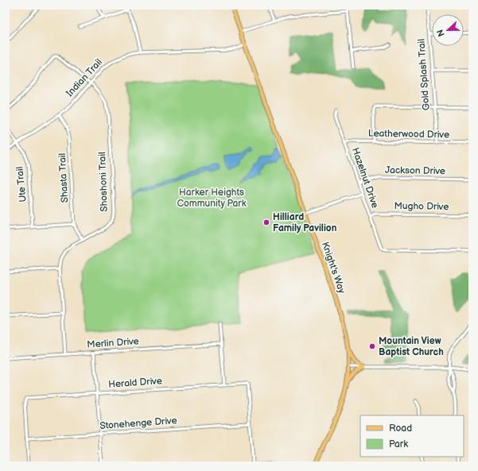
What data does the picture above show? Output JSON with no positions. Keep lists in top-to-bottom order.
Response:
{
  "streets": {
    "main road": ["Knight's Way"],
    "street": [
      "Gold Splash Trail",
      "Indian Trail",
      "Leatherwood Drive",
      "Jackson Drive",
      "Shasta Trail",
      "Hazelnut Drive",
      "Shoshoni Trail",
      "Ute Trail",
      "Mugho Drive",
      "Merlin Drive",
      "Herald Drive",
      "Stonehenge Drive"
    ]
  },
  "crossings": [
    ["Gold Splash Trail", "Leatherwood Drive"],
    ["Indian Trail", "Shasta Trail"],
    ["Indian Trail", "Shoshoni Trail"],
    ["Indian Trail", "Ute Trail"],
    ["Indian Trail", "Knight's Way"],
    ["Leatherwood Drive", "Hazelnut Drive"],
    ["Jackson Drive", "Hazelnut Drive"],
    ["Shasta Trail", "Shoshoni Trail"],
    ["Hazelnut Drive", "Mugho Drive"],
    ["Shoshoni Trail", "Merlin Drive"],
    ["Herald Drive", "Stonehenge Drive"]
  ],
  "parks": ["Harker Heights Community Park"],
  "places": ["Hilliard Family Pavilion", "Mountain View Baptist Church"],
  "legend": ["Road", "Park"],
  "north": "left"
}
